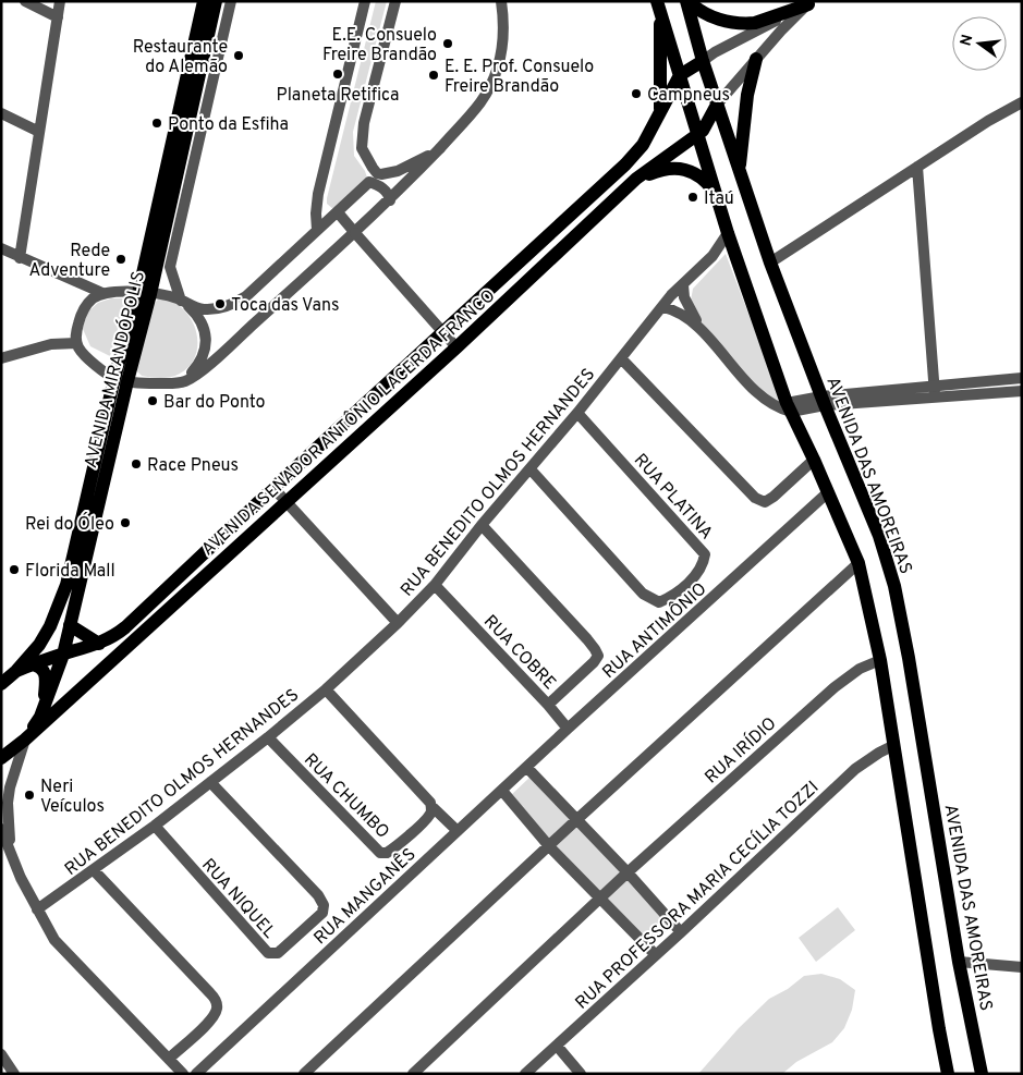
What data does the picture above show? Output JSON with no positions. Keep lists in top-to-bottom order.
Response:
{
  "streets": {
    "main road": ["AVENIDA MIRANDÓPOLIS", "AVENIDA SENADOR ANTÔNIO LACERDA FRANCO", "AVENIDA DAS AMOREIRAS"],
    "street": [
      "RUA BENEDITO OLMOS HERNANDES",
      "RUA PLATINA",
      "RUA ANTIMÔNIO",
      "RUA COBRE",
      "RUA IRÍDIO",
      "RUA CHUMBO",
      "RUA PROFESSORA MARIA CECÍLIA TOZZI",
      "RUA MANGANÊS",
      "RUA NIQUEL"
    ]
  },
  "crossings": [
    ["AVENIDA MIRANDÓPOLIS", "AVENIDA SENADOR ANTÔNIO LACERDA FRANCO"],
    ["RUA BENEDITO OLMOS HERNANDES", "RUA PLATINA"],
    ["RUA BENEDITO OLMOS HERNANDES", "RUA COBRE"],
    ["RUA BENEDITO OLMOS HERNANDES", "RUA CHUMBO"],
    ["RUA BENEDITO OLMOS HERNANDES", "RUA NIQUEL"],
    ["RUA ANTIMÔNIO", "RUA MANGANÊS"]
  ],
  "places": [
    "E.E. Consuelo Freire Brandão",
    "Restaurante do Alemão",
    "Planeta Retifica",
    "E. E. Prof. Consuelo Freire Brandão",
    "Campneus",
    "Ponto da Esfiha",
    "Itaú",
    "Rede Adventure",
    "Toca das Vans",
    "Bar do Ponto",
    "Race Pneus",
    "Rei do Óleo",
    "Florida Mall",
    "Neri Veículos"
  ],
  "north": "left"
}
